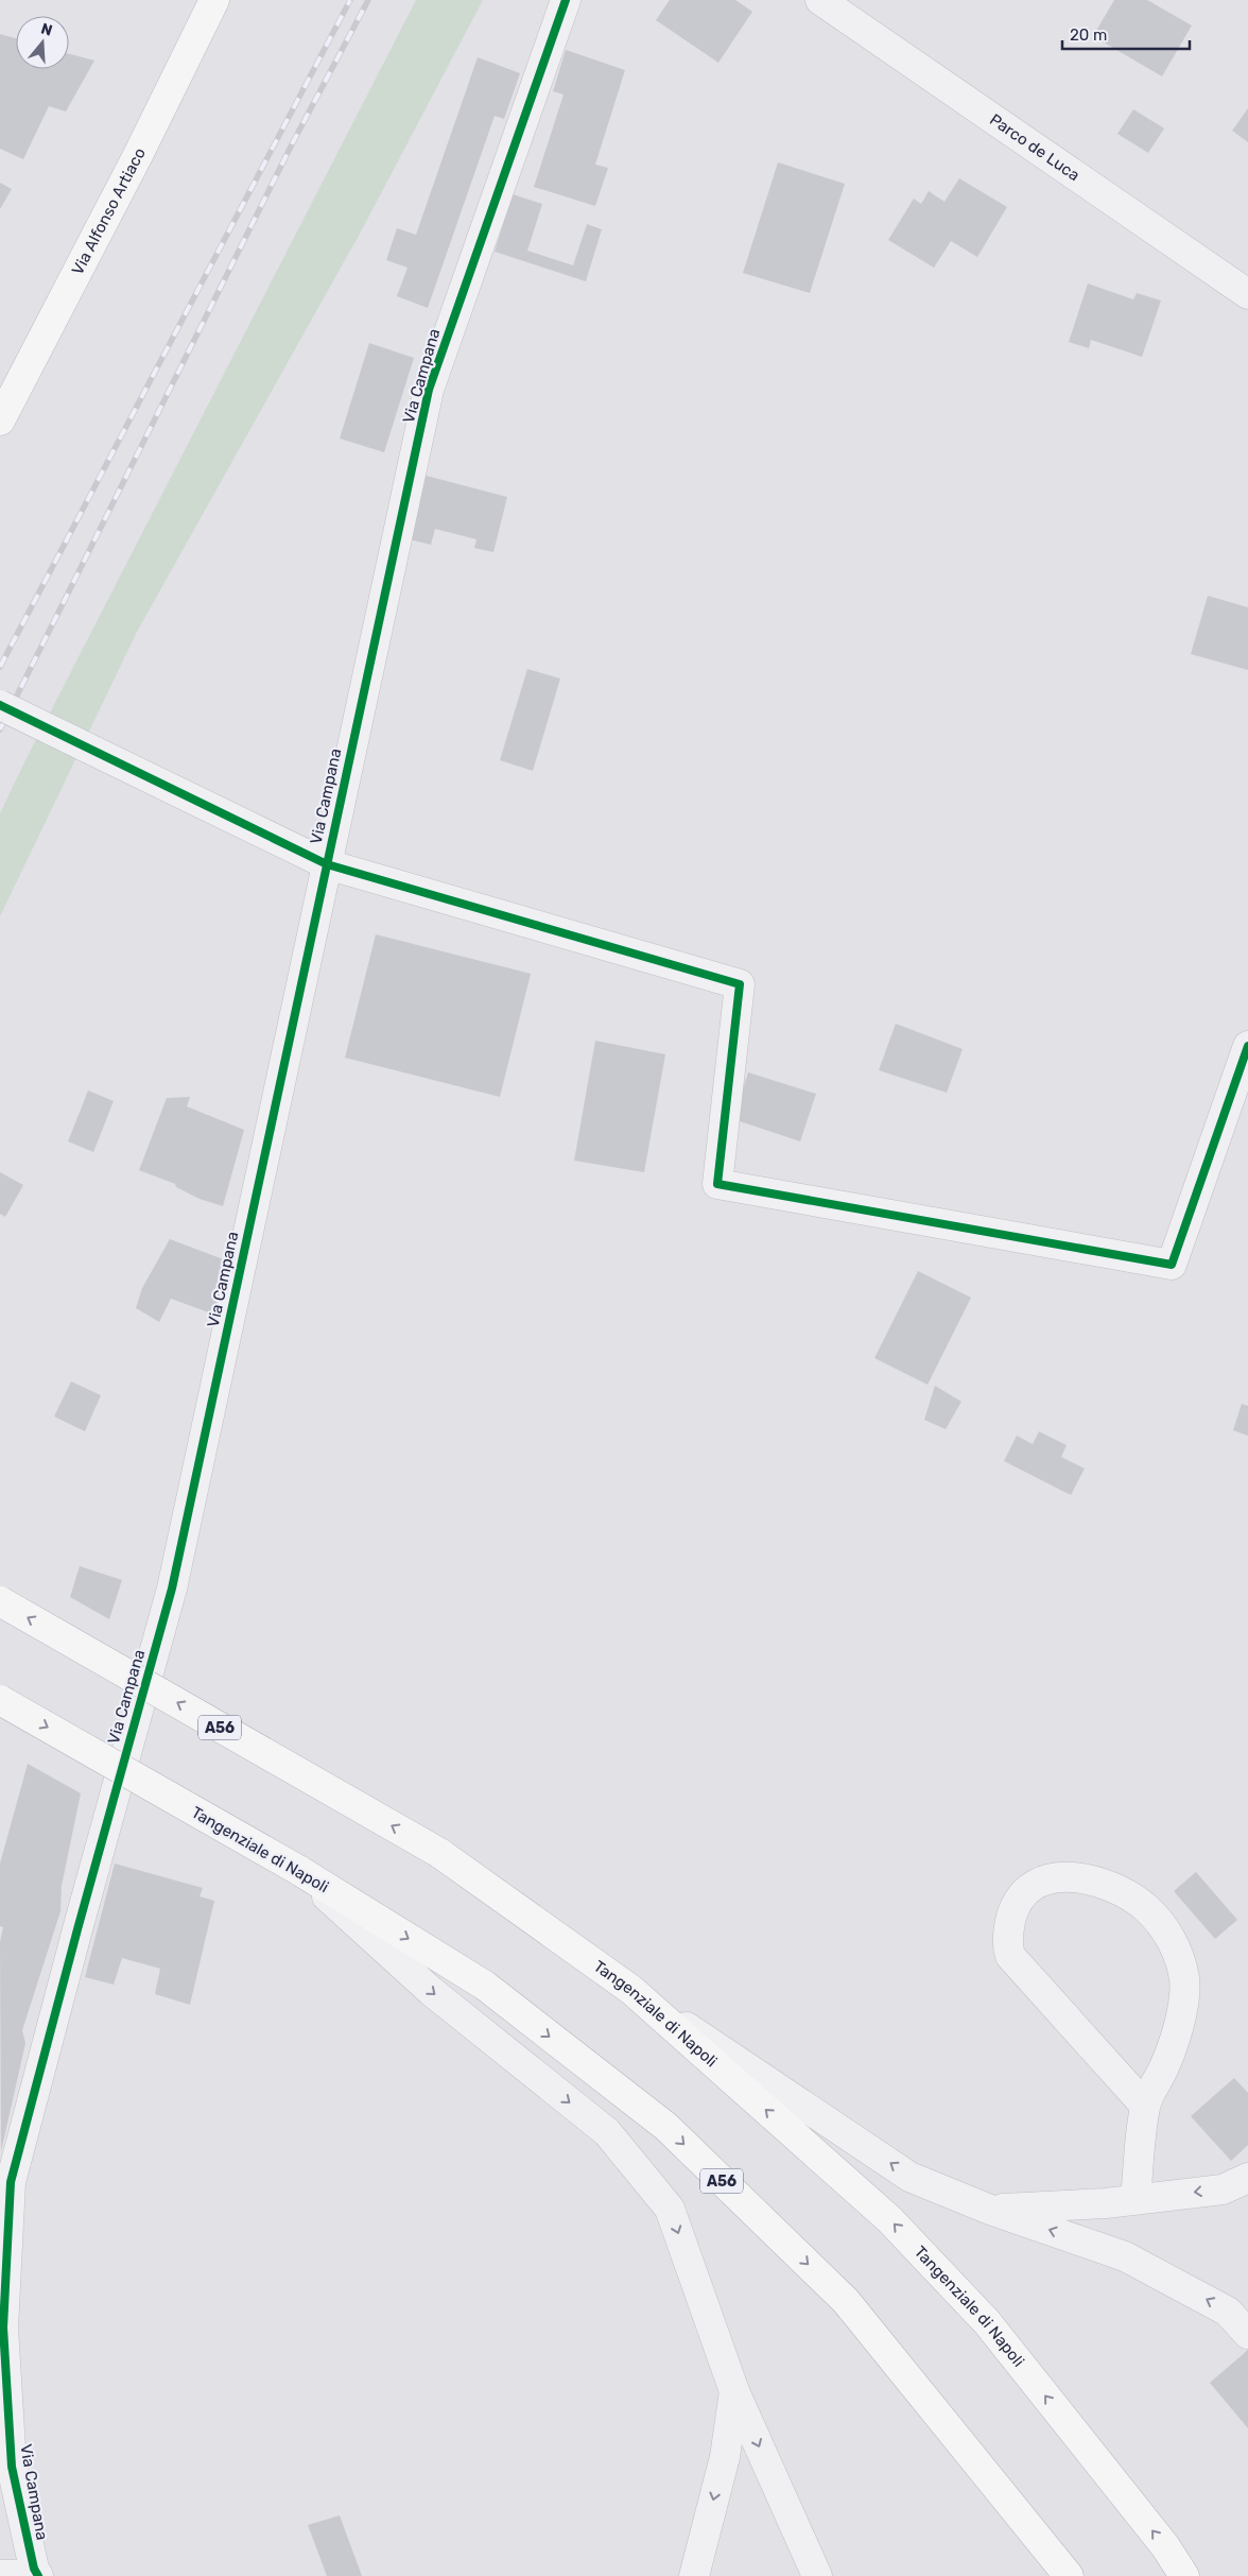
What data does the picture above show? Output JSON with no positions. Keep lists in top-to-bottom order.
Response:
{
  "streets": {
    "main road": ["Via Alfonso Artiaco", "A56", "Tangenziale di Napoli"],
    "street": ["Parco de Luca", "Via Campana"]
  },
  "scale_bar": "20 m",
  "north": "top"
}
